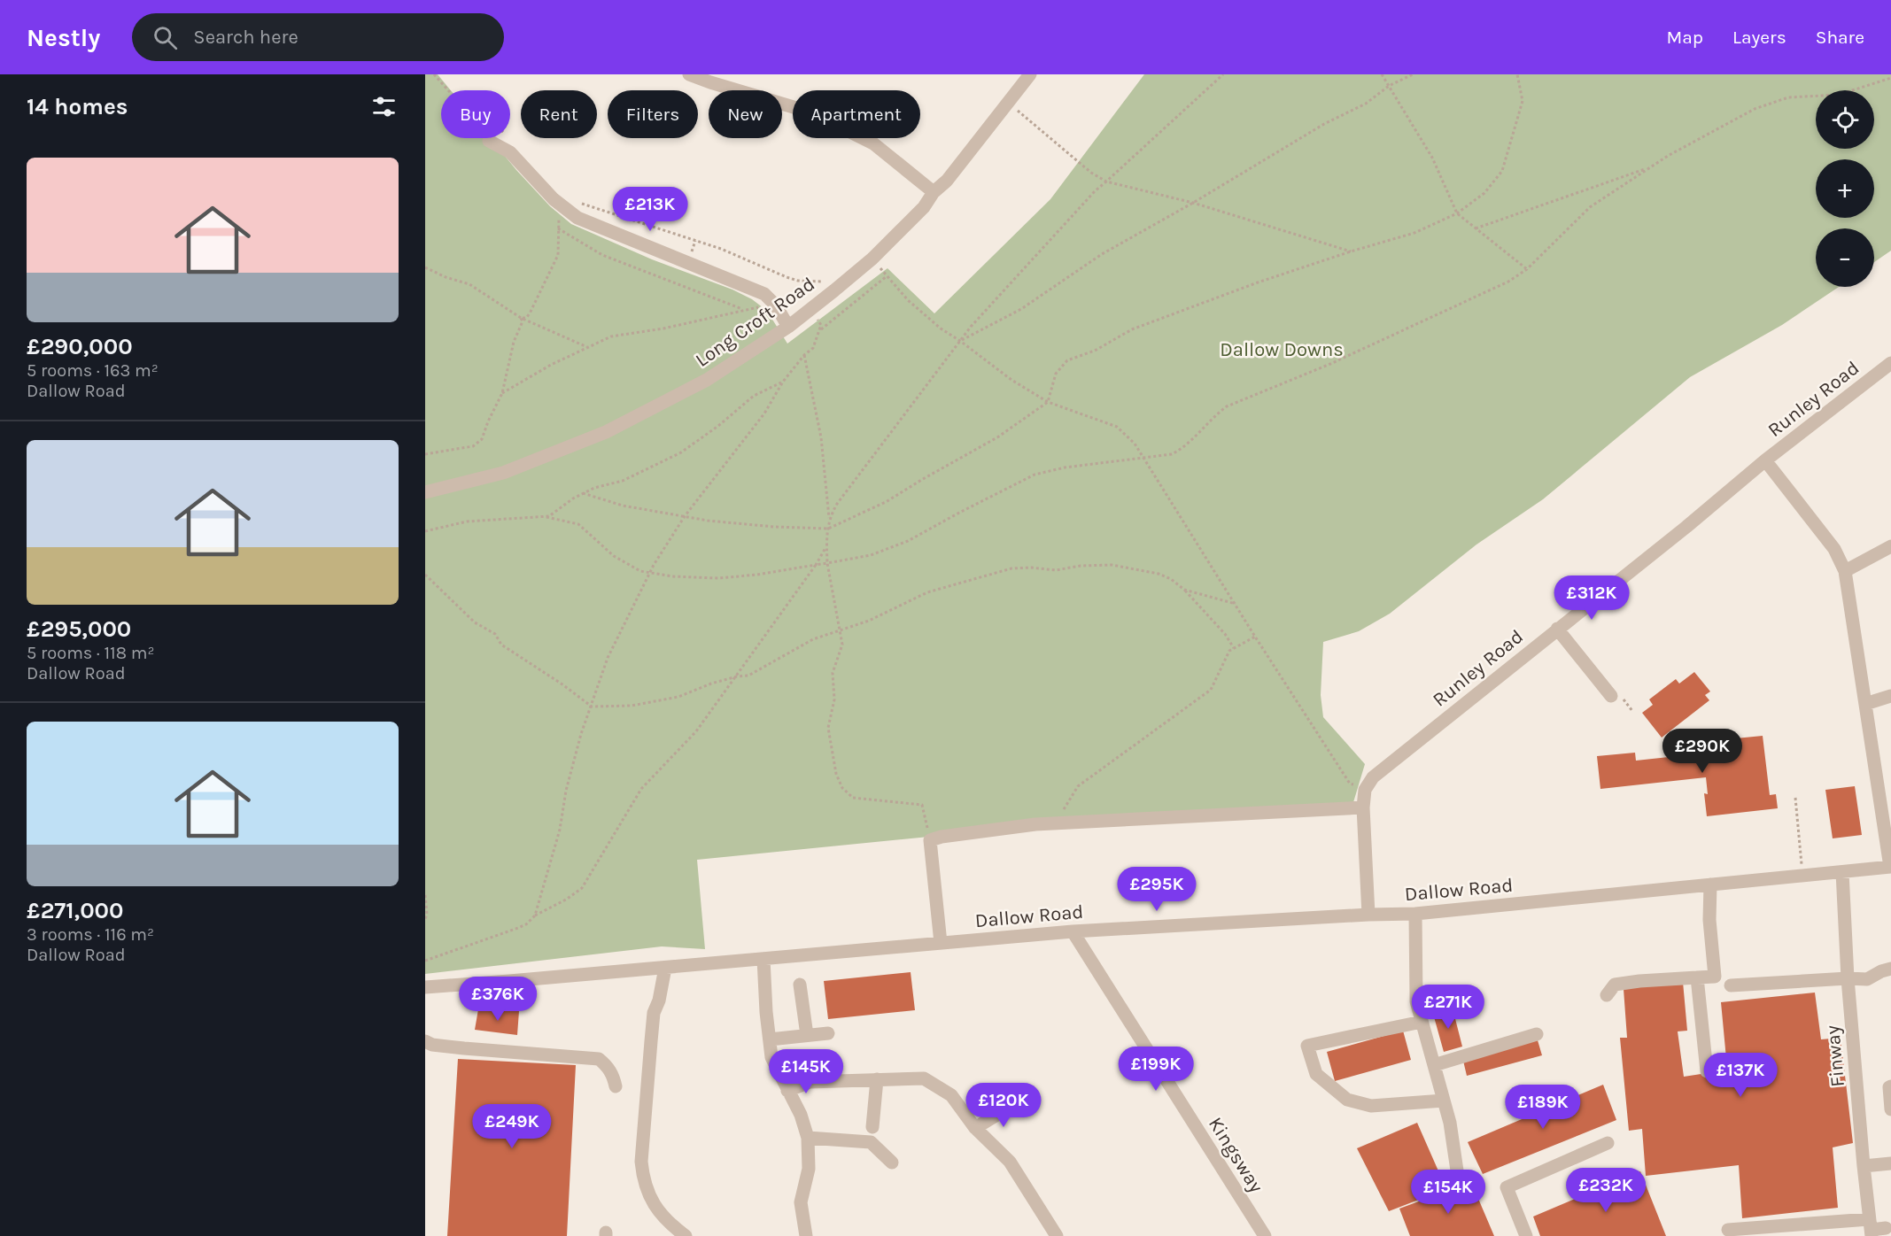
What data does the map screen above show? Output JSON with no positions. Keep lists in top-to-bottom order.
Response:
{
  "streets": {
    "street": [
      "Long Croft Road",
      "Runley Road",
      "Dallow Road",
      "Finway",
      "Kingsway"
    ]
  },
  "crossings": [
    ["Dallow Road", "Finway"],
    ["Dallow Road", "Kingsway"]
  ],
  "parks": ["Dallow Downs"],
  "page": {
    "header": "Nestly",
    "search": "Search here",
    "nav": ["Map", "Layers", "Share"],
    "heading": "14 homes",
    "map_buttons": ["+", "−"],
    "chip": [
      "Buy",
      "Rent",
      "Filters",
      "New",
      "Apartment"
    ],
    "list": [
      {
        "name": "£290,000",
        "note": "5 rooms · 163 m² · Dallow Road"
      },
      {
        "name": "£295,000",
        "note": "5 rooms · 118 m² · Dallow Road"
      },
      {
        "name": "£271,000",
        "note": "3 rooms · 116 m² · Dallow Road"
      }
    ],
    "price": [
      "£213K",
      "£312K",
      "£290K",
      "£295K",
      "£376K",
      "£271K",
      "£199K",
      "£145K",
      "£137K",
      "£120K",
      "£189K",
      "£249K",
      "£232K",
      "£154K"
    ]
  }
}
